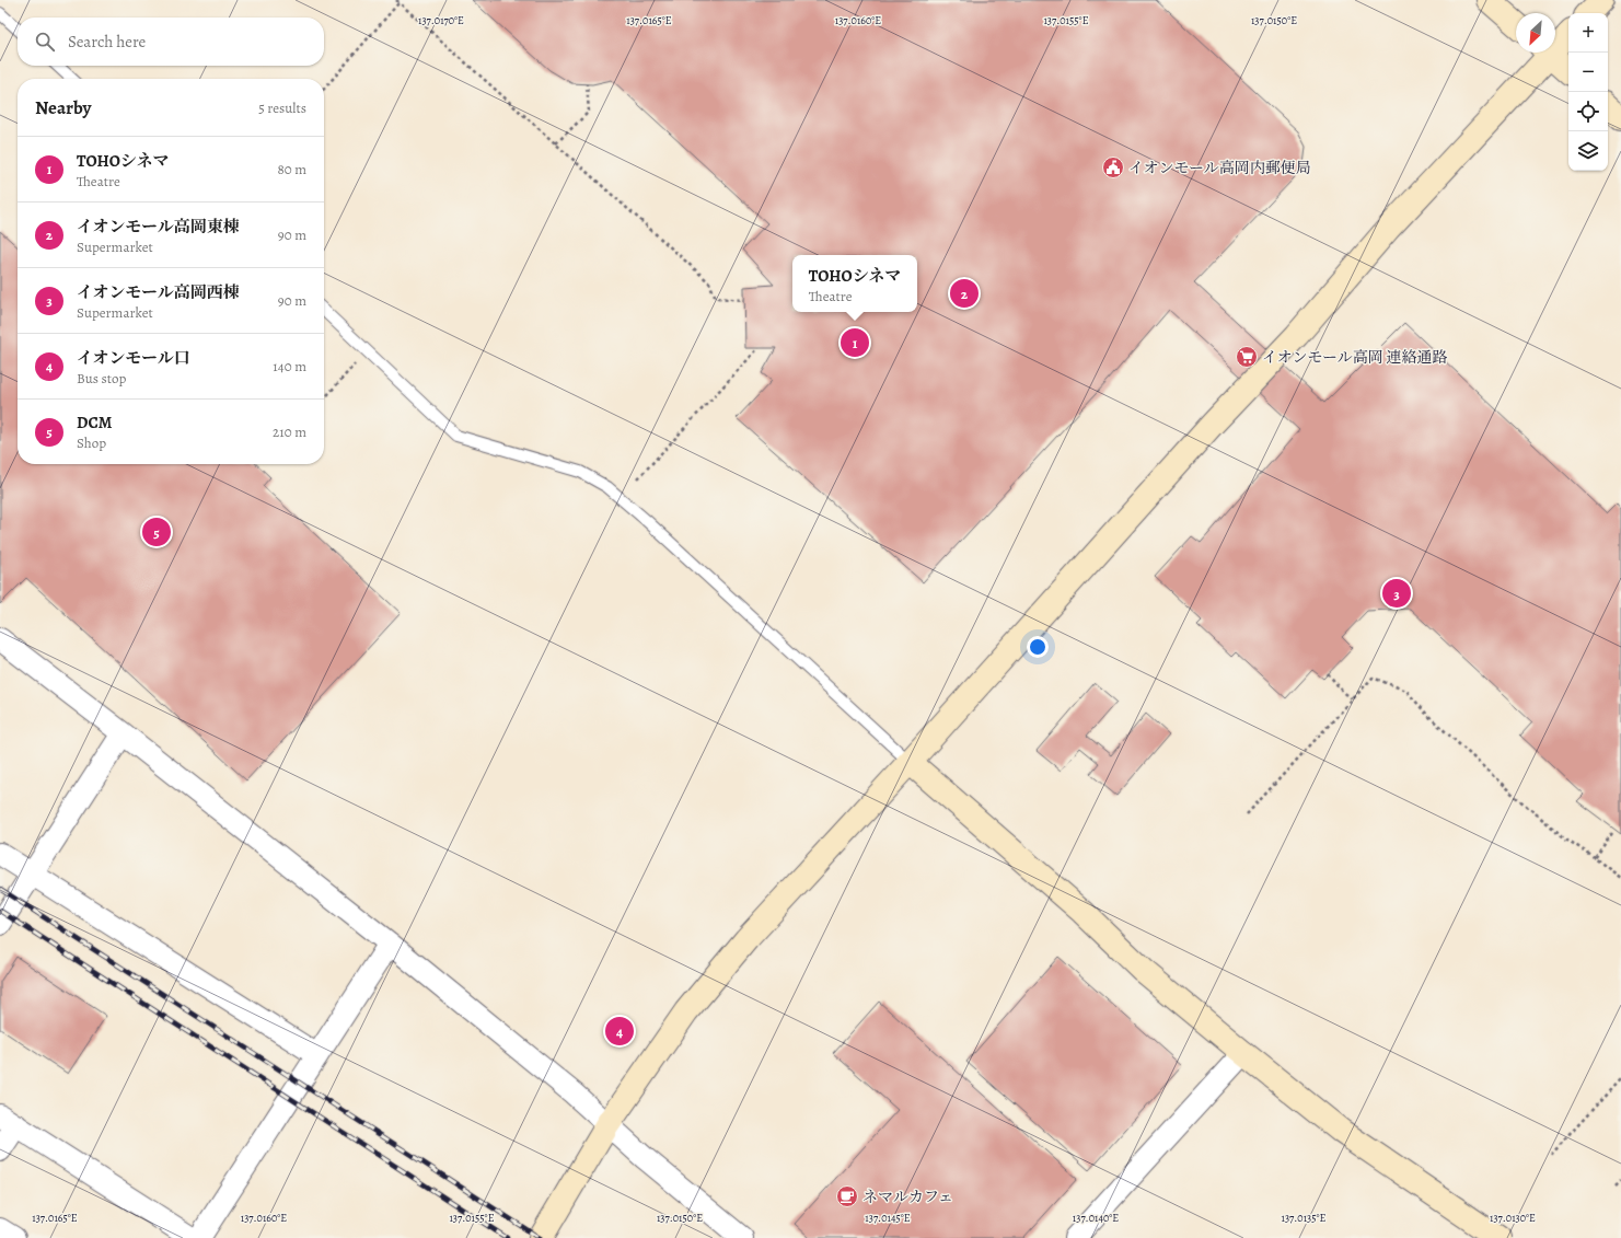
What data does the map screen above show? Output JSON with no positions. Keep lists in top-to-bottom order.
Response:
{
  "places": {
    "public building": ["イオンモール高岡内郵便局"],
    "supermarket": ["イオンモール高岡 連絡通路"],
    "cafe": ["ネマルカフェ"]
  },
  "north": "bottom left",
  "page": {
    "map_buttons": ["+", "−"],
    "search": "Search here",
    "heading": ["Nearby", "5 results"],
    "list": [
      {
        "mark": "1",
        "name": "TOHOシネマ",
        "note": "Theatre",
        "value": "80 m"
      },
      {
        "mark": "2",
        "name": "イオンモール高岡東棟",
        "note": "Supermarket",
        "value": "90 m"
      },
      {
        "mark": "3",
        "name": "イオンモール高岡西棟",
        "note": "Supermarket",
        "value": "90 m"
      },
      {
        "mark": "4",
        "name": "イオンモール口",
        "note": "Bus stop",
        "value": "140 m"
      },
      {
        "mark": "5",
        "name": "DCM",
        "note": "Shop",
        "value": "210 m"
      }
    ],
    "popup": ["TOHOシネマ", "Theatre"],
    "pins": [
      "2",
      "1",
      "5",
      "3",
      "4"
    ]
  },
  "coordinates": [
    "137.0170°E",
    "137.0165°E",
    "137.0160°E",
    "137.0155°E",
    "137.0150°E",
    "137.0145°E",
    "137.0140°E",
    "137.0135°E",
    "137.0130°E"
  ]
}
